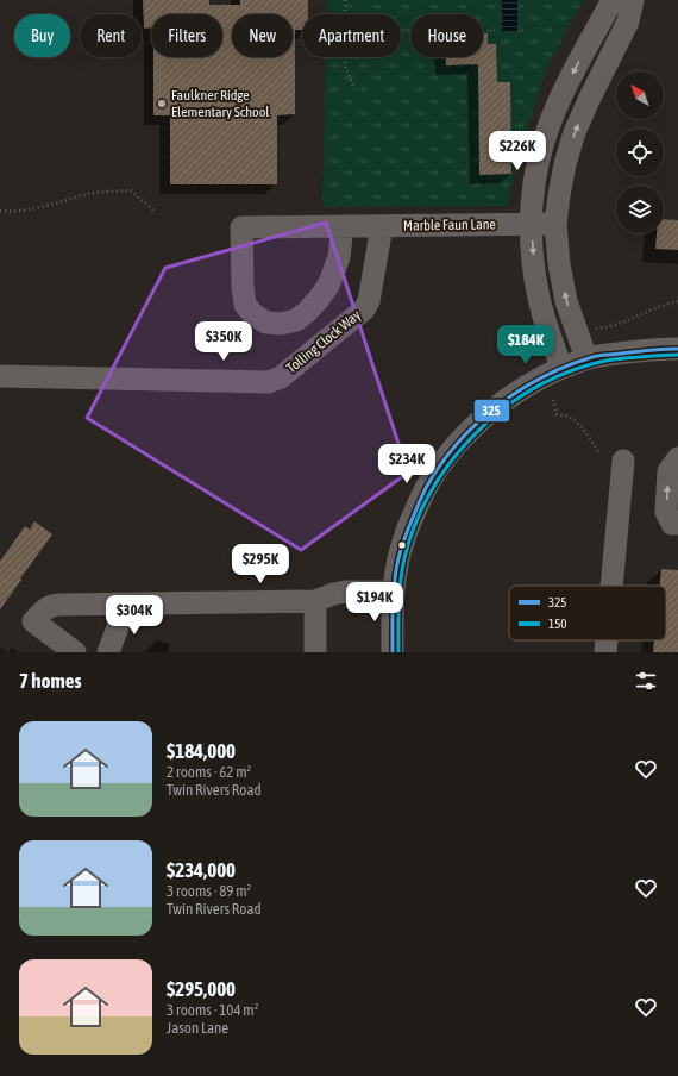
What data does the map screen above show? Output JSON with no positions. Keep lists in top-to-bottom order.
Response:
{
  "streets": {
    "street": ["Marble Faun Lane", "Tolling Clock Way"]
  },
  "crossings": [
    ["Marble Faun Lane", "Tolling Clock Way"]
  ],
  "places": ["Faulkner Ridge Elementary School"],
  "lines": ["transit line 325", "transit line 150"],
  "legend": ["325", "150"],
  "north": "top left",
  "page": {
    "chip": [
      "Buy",
      "Rent",
      "Filters",
      "New",
      "Apartment",
      "House"
    ],
    "price": [
      "$226K",
      "$350K",
      "$184K",
      "$234K",
      "$295K",
      "$194K",
      "$304K"
    ],
    "heading": "7 homes",
    "list": [
      {
        "name": "$184,000",
        "note": "2 rooms · 62 m² · Twin Rivers Road"
      },
      {
        "name": "$234,000",
        "note": "3 rooms · 89 m² · Twin Rivers Road"
      },
      {
        "name": "$295,000",
        "note": "3 rooms · 104 m² · Jason Lane"
      }
    ]
  }
}
